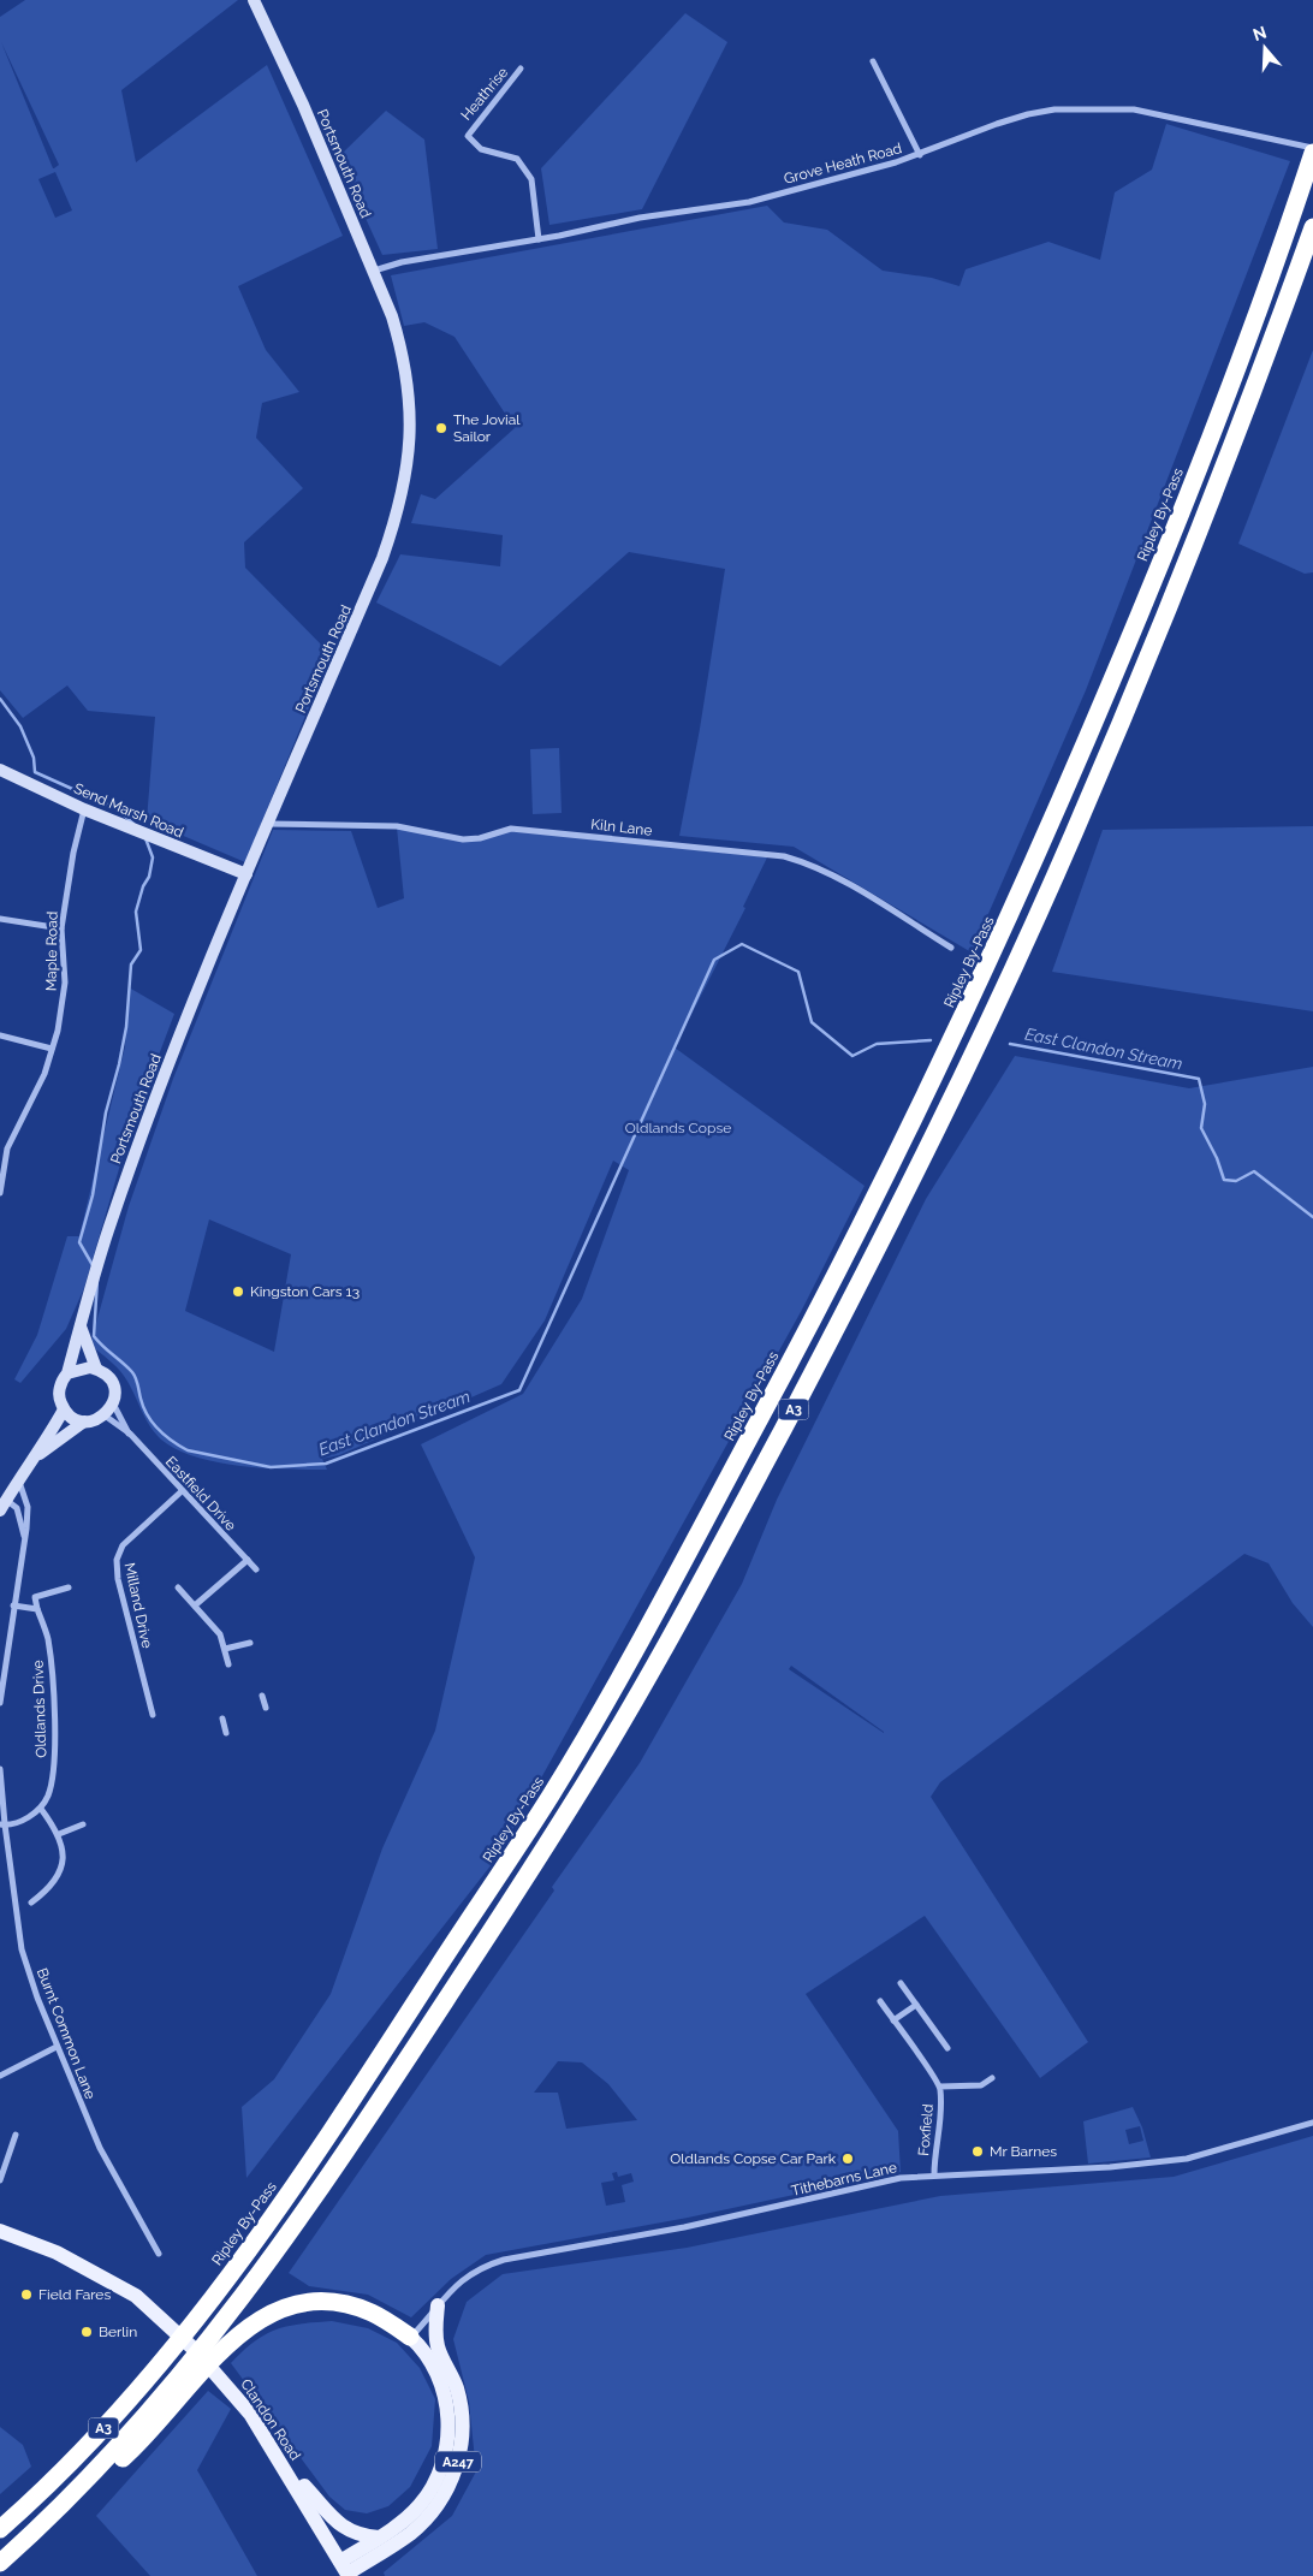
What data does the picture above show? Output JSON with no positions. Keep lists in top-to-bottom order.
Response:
{
  "streets": {
    "highway": ["Ripley By-Pass", "A3"],
    "main road": [
      "Portsmouth Road",
      "Send Marsh Road",
      "Clandon Road",
      "A247"
    ],
    "street": [
      "Heathrise",
      "Grove Heath Road",
      "Kiln Lane",
      "Maple Road",
      "Eastfield Drive",
      "Milland Drive",
      "Oldlands Drive",
      "Burnt Common Lane",
      "Foxfield",
      "Tithebarns Lane"
    ]
  },
  "crossings": [
    ["Heathrise", "Grove Heath Road"],
    ["Portsmouth Road", "Grove Heath Road"],
    ["Portsmouth Road", "Send Marsh Road"],
    ["Portsmouth Road", "Kiln Lane"],
    ["Portsmouth Road", "Eastfield Drive"],
    ["Send Marsh Road", "Maple Road"],
    ["Eastfield Drive", "Milland Drive"],
    ["Foxfield", "Tithebarns Lane"],
    ["Tithebarns Lane", "A247"],
    ["Clandon Road", "A247"]
  ],
  "water": ["East Clandon Stream"],
  "parks": ["Oldlands Copse"],
  "places": [
    "The Jovial Sailor",
    "Kingston Cars 13",
    "Mr Barnes",
    "Oldlands Copse Car Park",
    "Field Fares",
    "Berlin"
  ],
  "north": "top"
}
